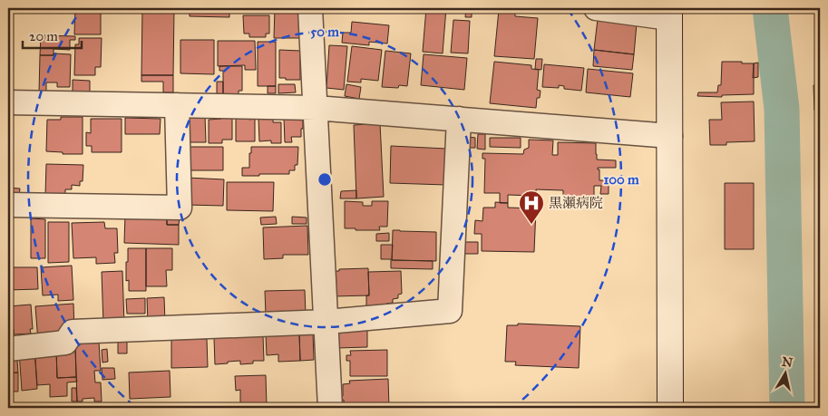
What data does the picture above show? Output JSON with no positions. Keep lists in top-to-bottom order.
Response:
{
  "places": {
    "hospital": ["黒瀬病院"]
  },
  "scale_bar": "20 m",
  "north": "top",
  "rings": ["50 m", "100 m"]
}
